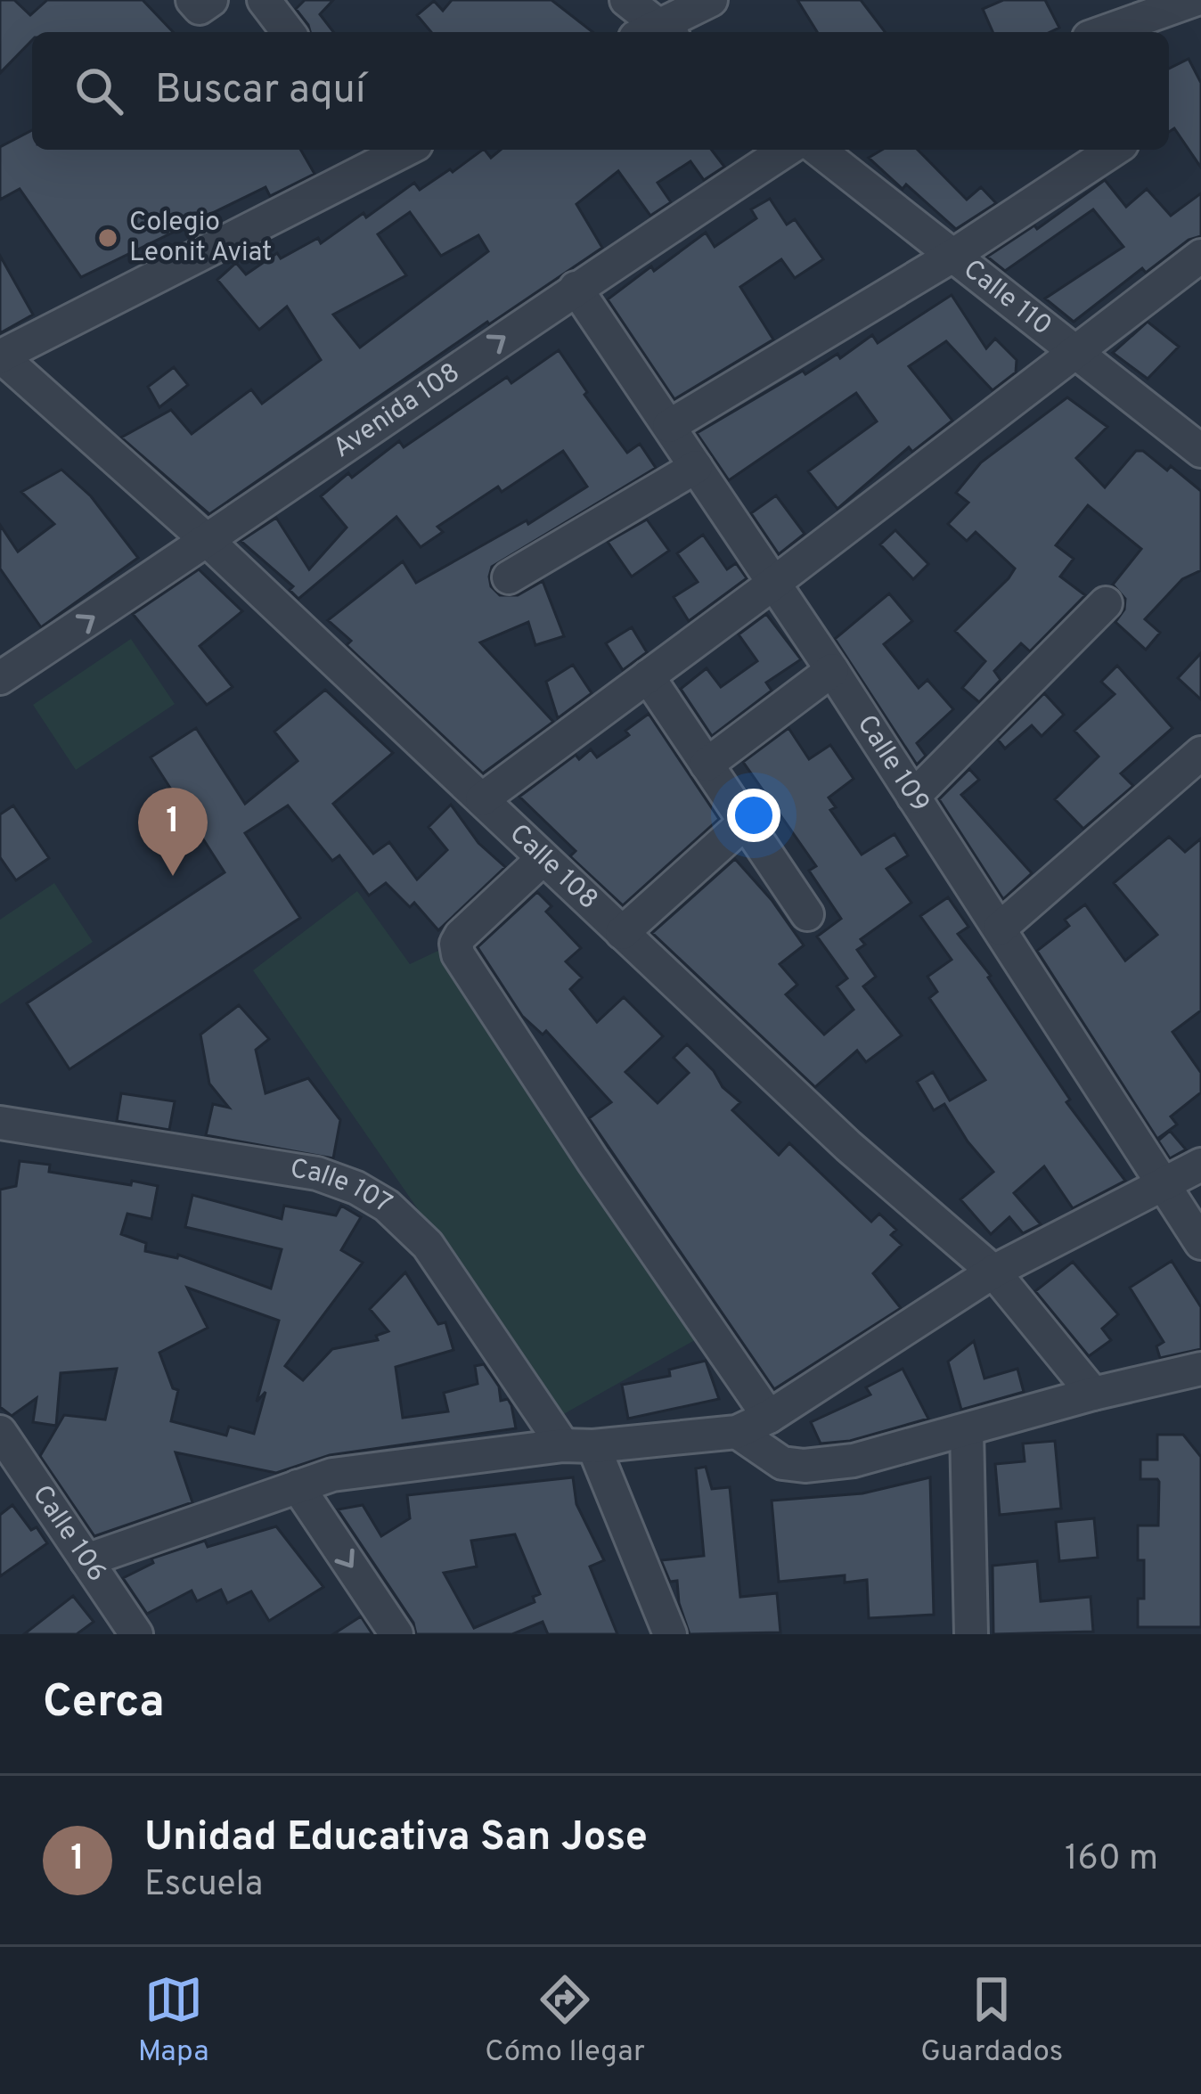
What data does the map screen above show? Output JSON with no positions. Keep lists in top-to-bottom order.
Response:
{
  "streets": {
    "street": [
      "Calle 110",
      "Avenida 108",
      "Calle 109",
      "Calle 108",
      "Calle 107",
      "Calle 106"
    ]
  },
  "crossings": [
    ["Avenida 108", "Calle 109"],
    ["Avenida 108", "Calle 108"]
  ],
  "places": ["Colegio Leonit Aviat"],
  "page": {
    "search": "Buscar aquí",
    "pins": "1",
    "heading": "Cerca",
    "list": [
      {
        "mark": "1",
        "name": "Unidad Educativa San Jose",
        "note": "Escuela",
        "value": "160 m"
      }
    ],
    "nav": ["Mapa", "Cómo llegar", "Guardados"]
  }
}
